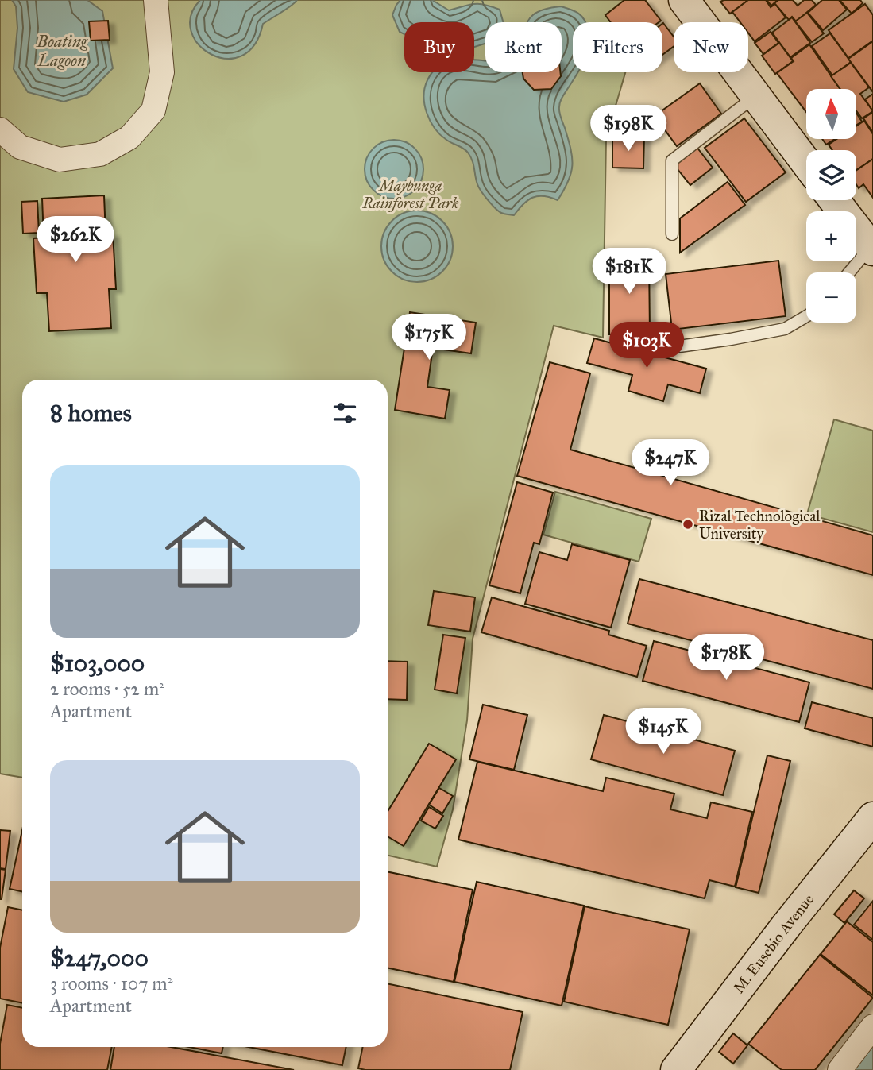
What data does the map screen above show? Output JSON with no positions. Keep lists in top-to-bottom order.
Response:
{
  "streets": {
    "street": ["M. Eusebio Avenue"]
  },
  "water": ["Boating Lagoon"],
  "parks": ["Maybunga Rainforest Park"],
  "places": ["Rizal Technological University"],
  "north": "top",
  "page": {
    "chip": [
      "Buy",
      "Rent",
      "Filters",
      "New"
    ],
    "map_buttons": ["+", "−"],
    "price": [
      "$198K",
      "$262K",
      "$181K",
      "$175K",
      "$103K",
      "$247K",
      "$178K",
      "$145K"
    ],
    "heading": "8 homes",
    "list": [
      {
        "name": "$103,000",
        "note": "2 rooms · 52 m² · Apartment"
      },
      {
        "name": "$247,000",
        "note": "3 rooms · 107 m² · Apartment"
      }
    ]
  }
}
